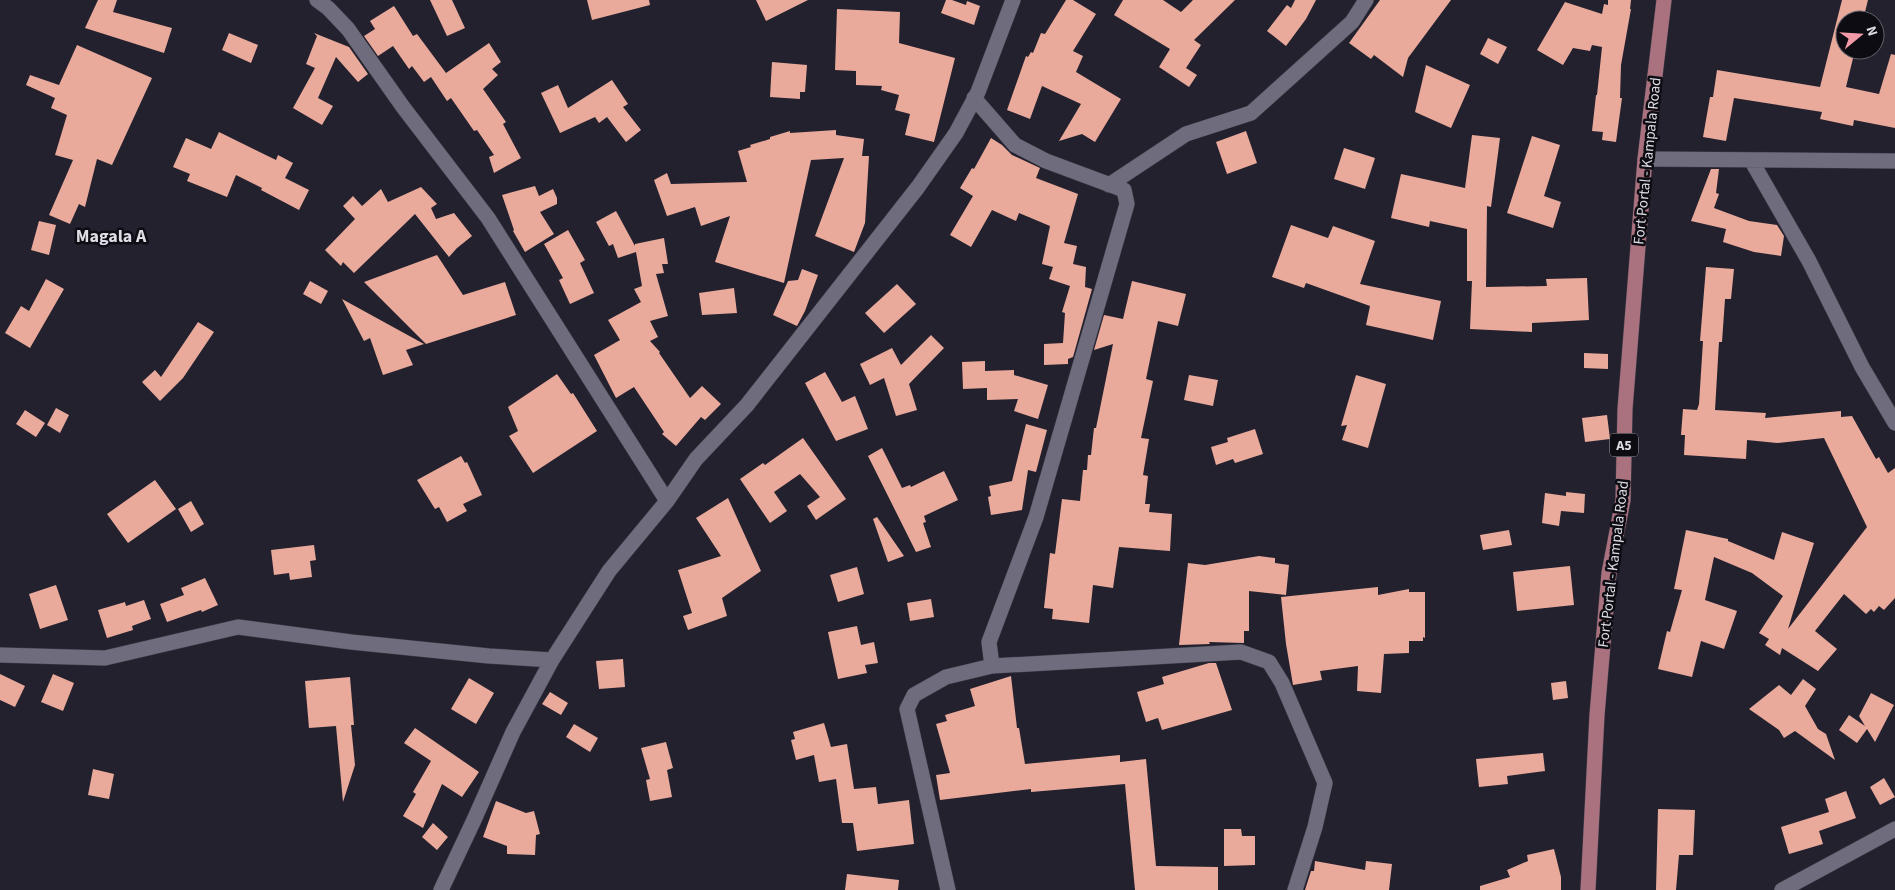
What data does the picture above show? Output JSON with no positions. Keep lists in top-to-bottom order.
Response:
{
  "streets": {
    "main road": ["Fort Portal - Kampala Road", "A5"]
  },
  "districts": ["Magala A"],
  "north": "right"
}
